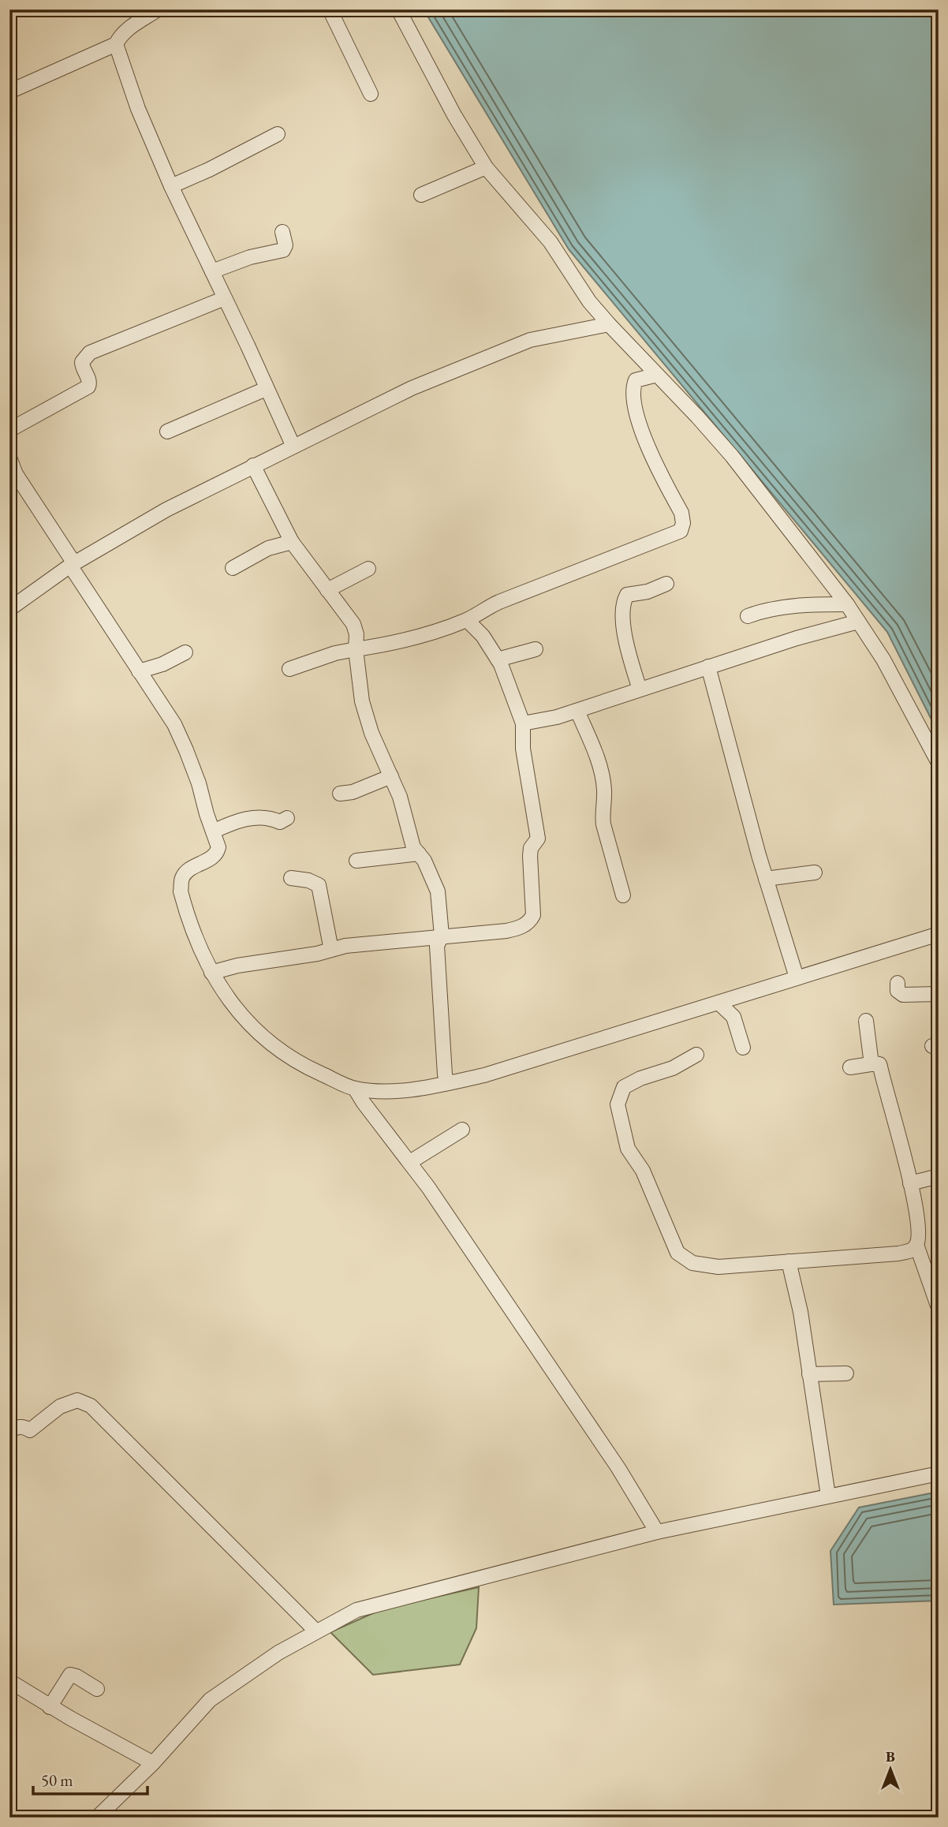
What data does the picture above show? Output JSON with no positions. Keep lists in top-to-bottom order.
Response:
{
  "scale_bar": "50 m",
  "north": "top"
}
